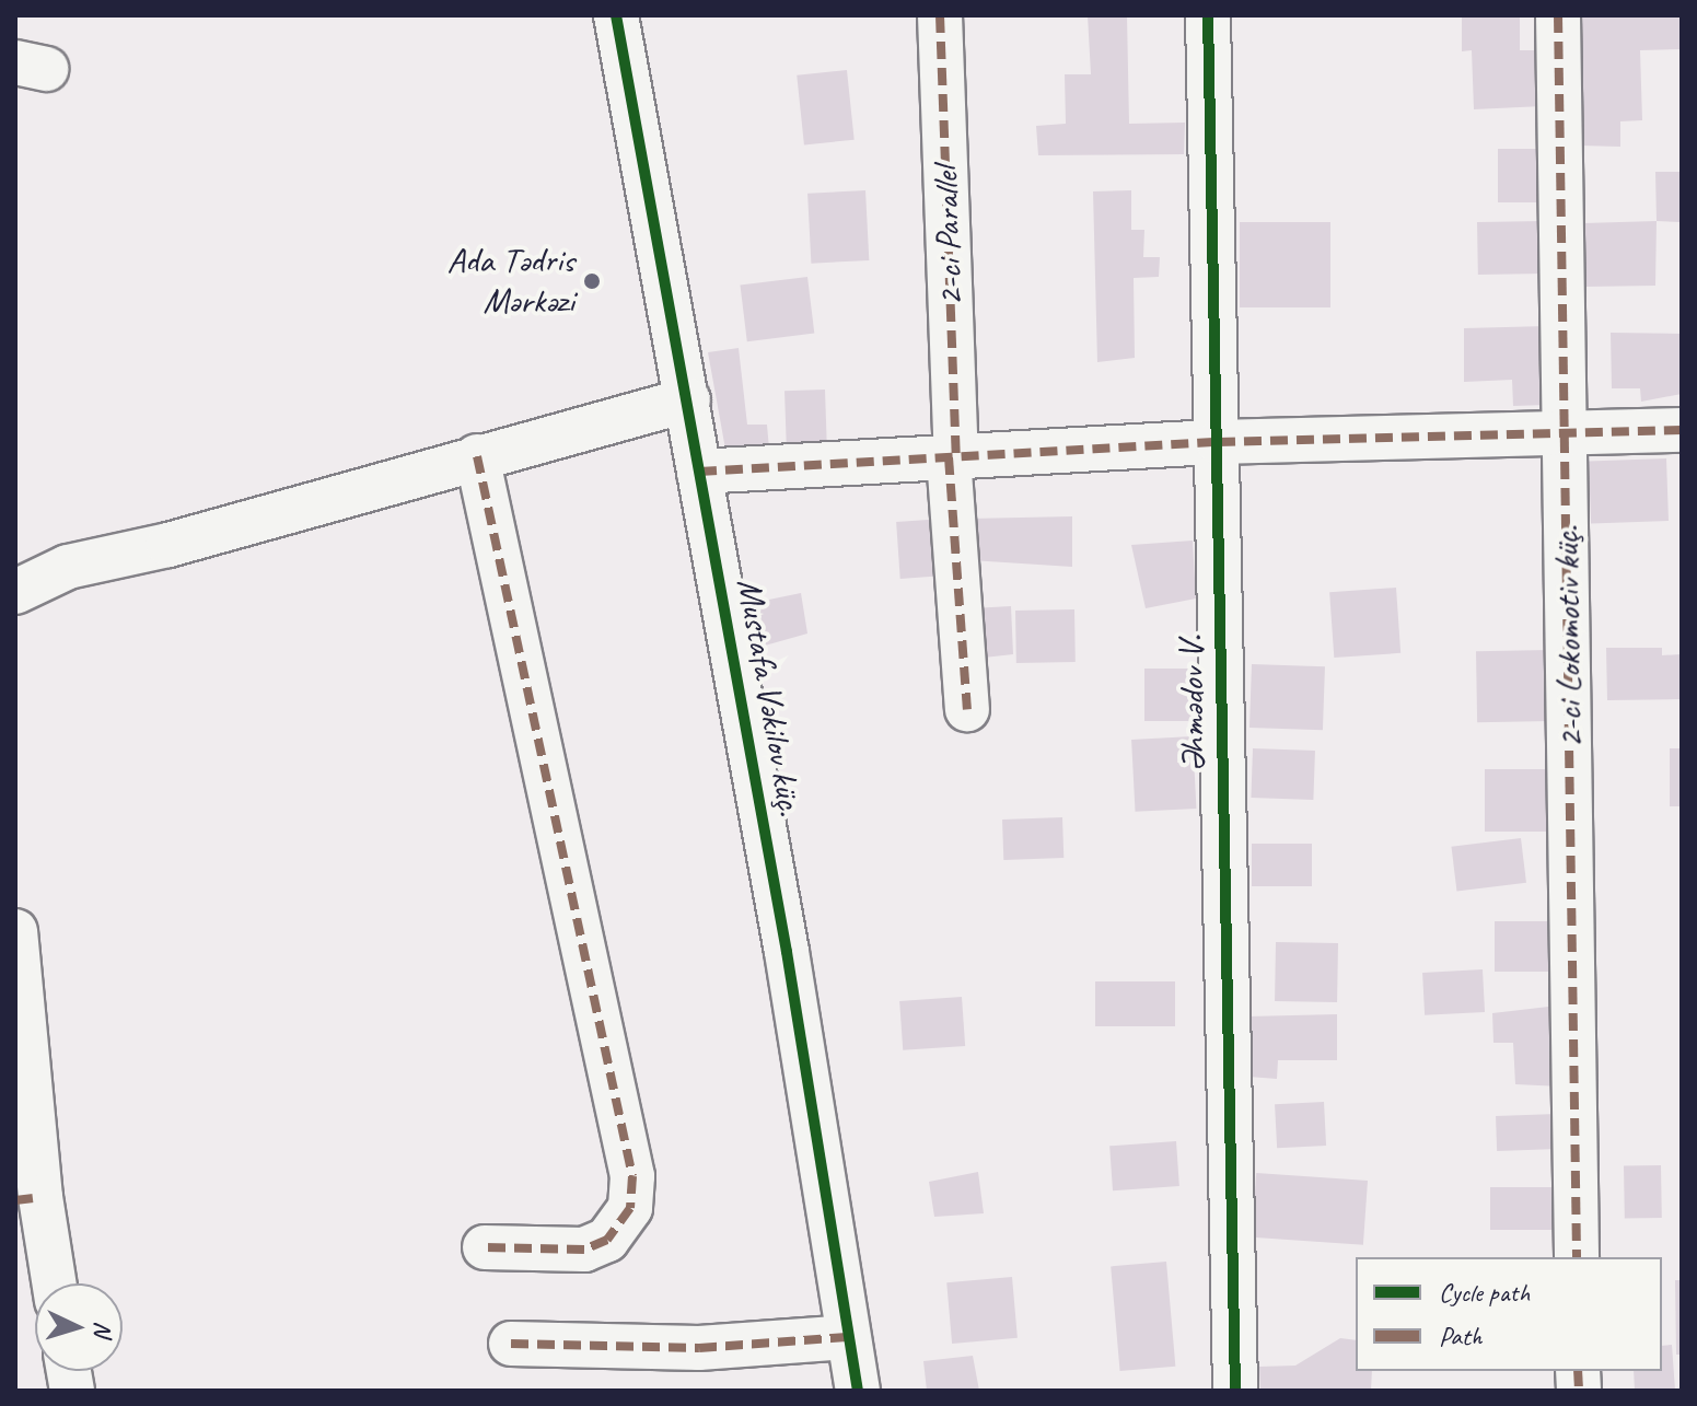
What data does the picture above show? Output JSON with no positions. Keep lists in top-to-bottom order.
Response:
{
  "streets": {
    "street": [
      "2-ci Parallel",
      "2-ci Lokomotiv küç.",
      "Mustafa Vəkilov küç.",
      "Əhmədov V."
    ]
  },
  "places": ["Ada Tədris Mərkəzi"],
  "legend": ["Cycle path", "Path"],
  "north": "right"
}
